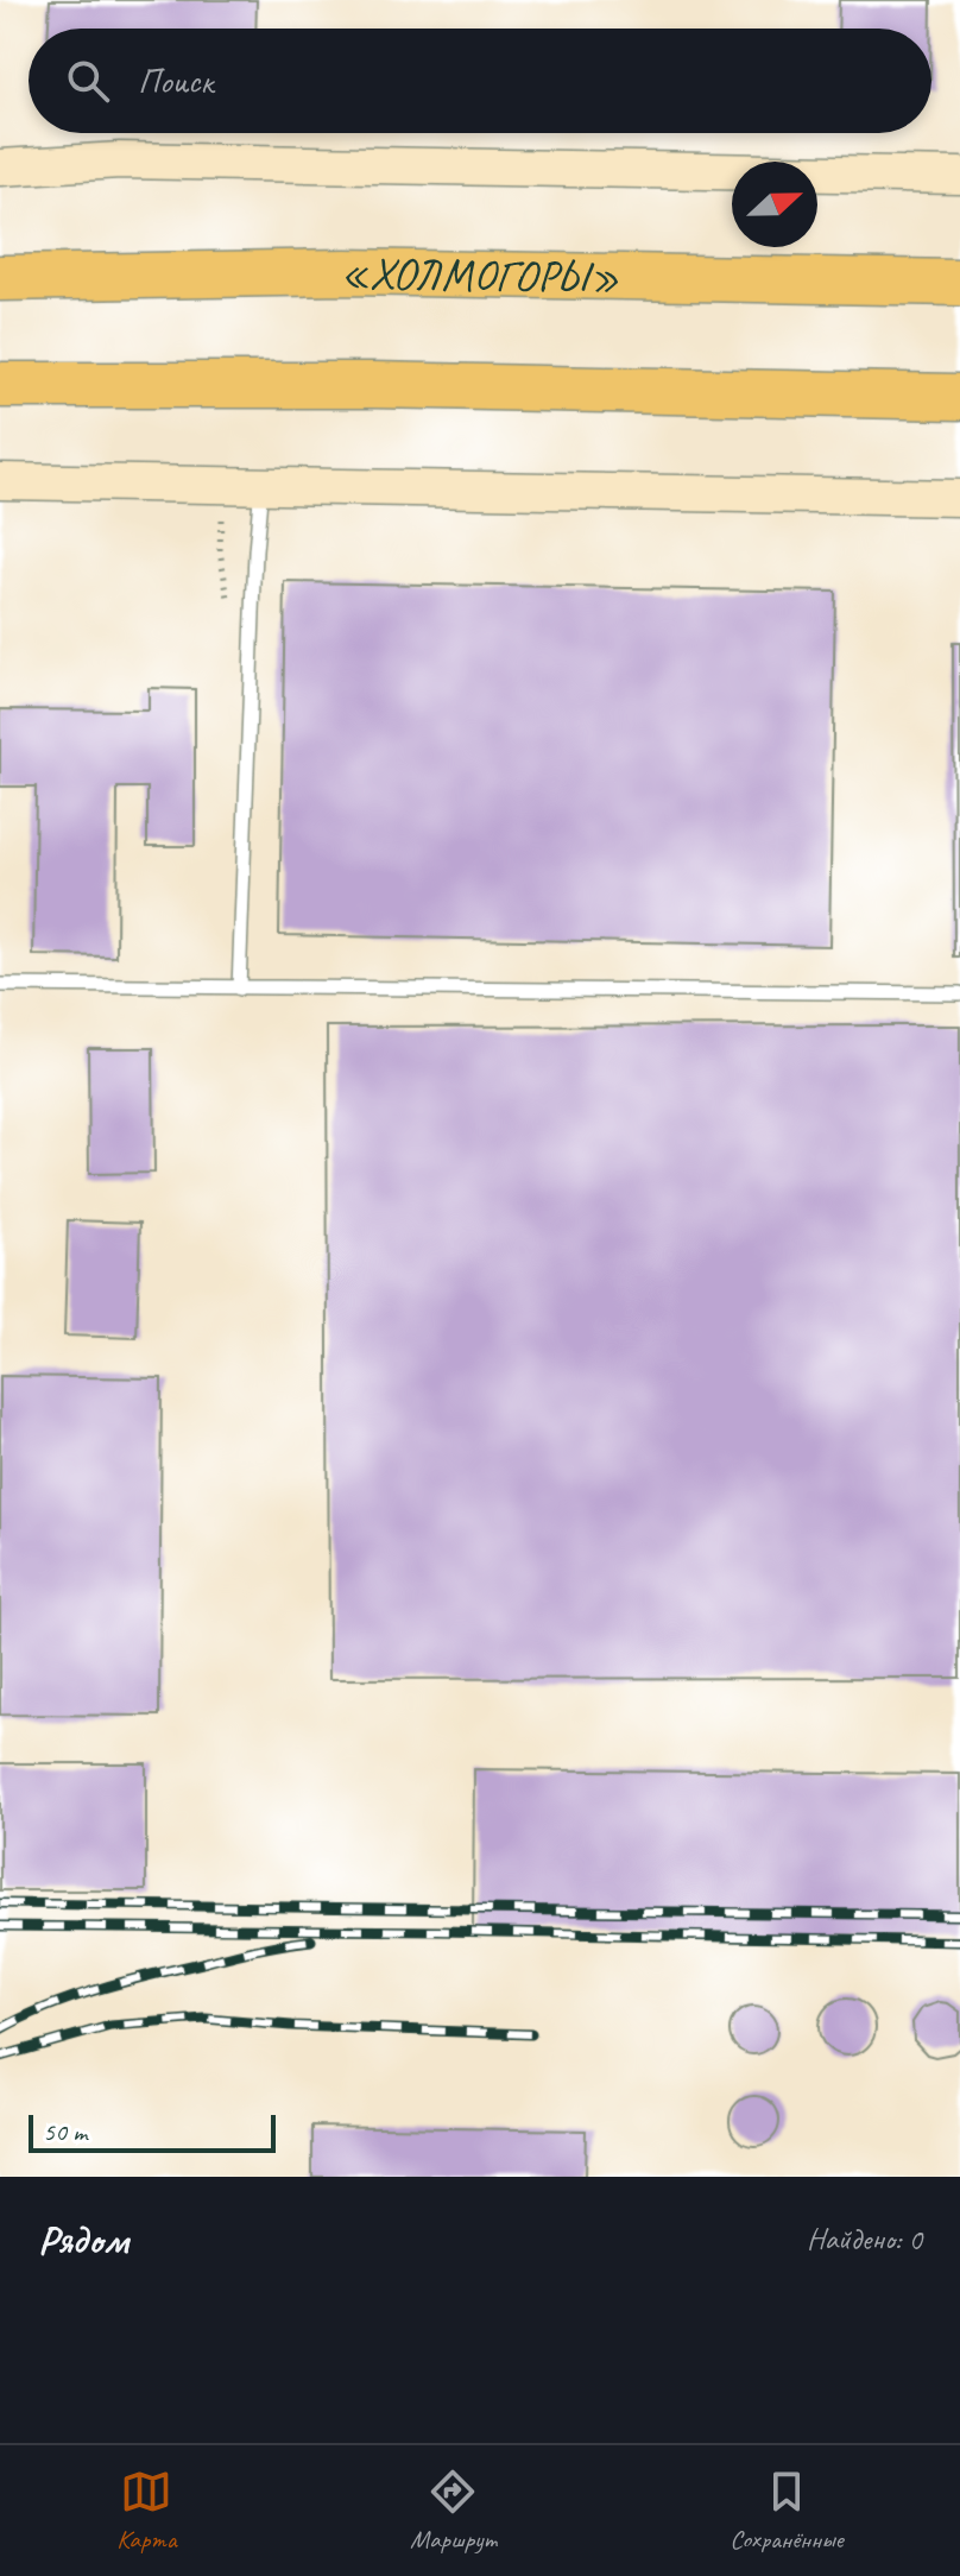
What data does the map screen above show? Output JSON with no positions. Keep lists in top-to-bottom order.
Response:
{
  "streets": {
    "highway": ["«ХОЛМОГОРЫ»"]
  },
  "scale_bar": "50 m",
  "north": "right",
  "page": {
    "search": "Поиск",
    "scale": "50 m",
    "heading": ["Рядом", "Найдено: 0"],
    "nav": ["Карта", "Маршрут", "Сохранённые"]
  }
}
